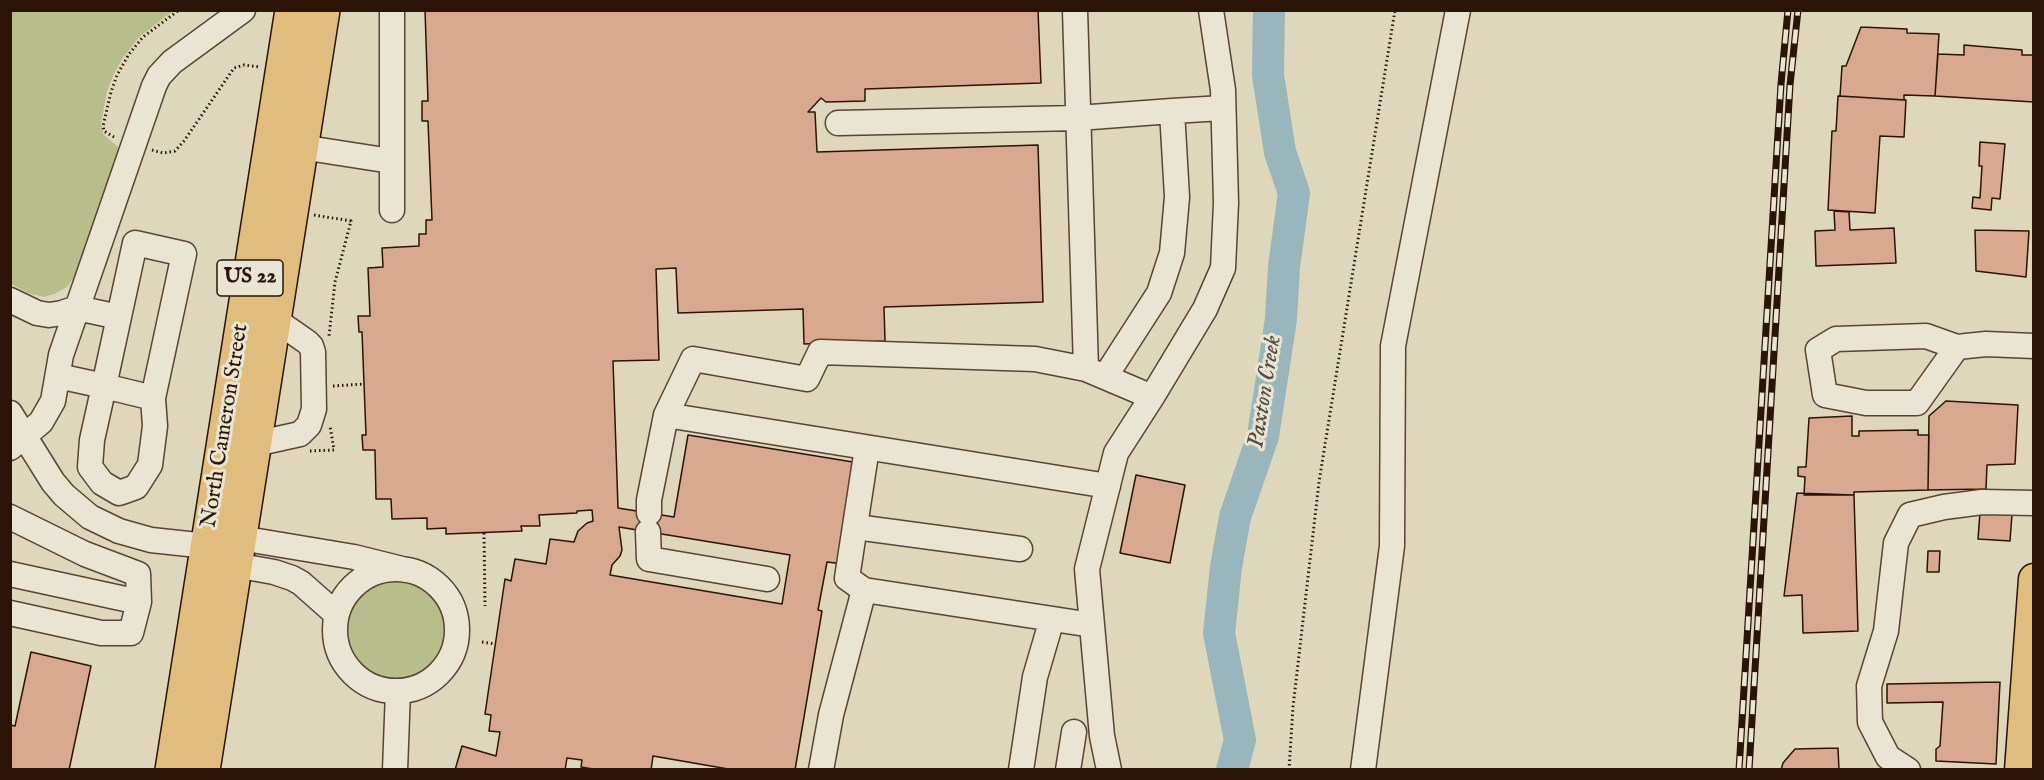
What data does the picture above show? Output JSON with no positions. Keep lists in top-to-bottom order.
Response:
{
  "streets": {
    "highway": ["US 22", "North Cameron Street"]
  },
  "water": ["Paxton Creek"]
}
